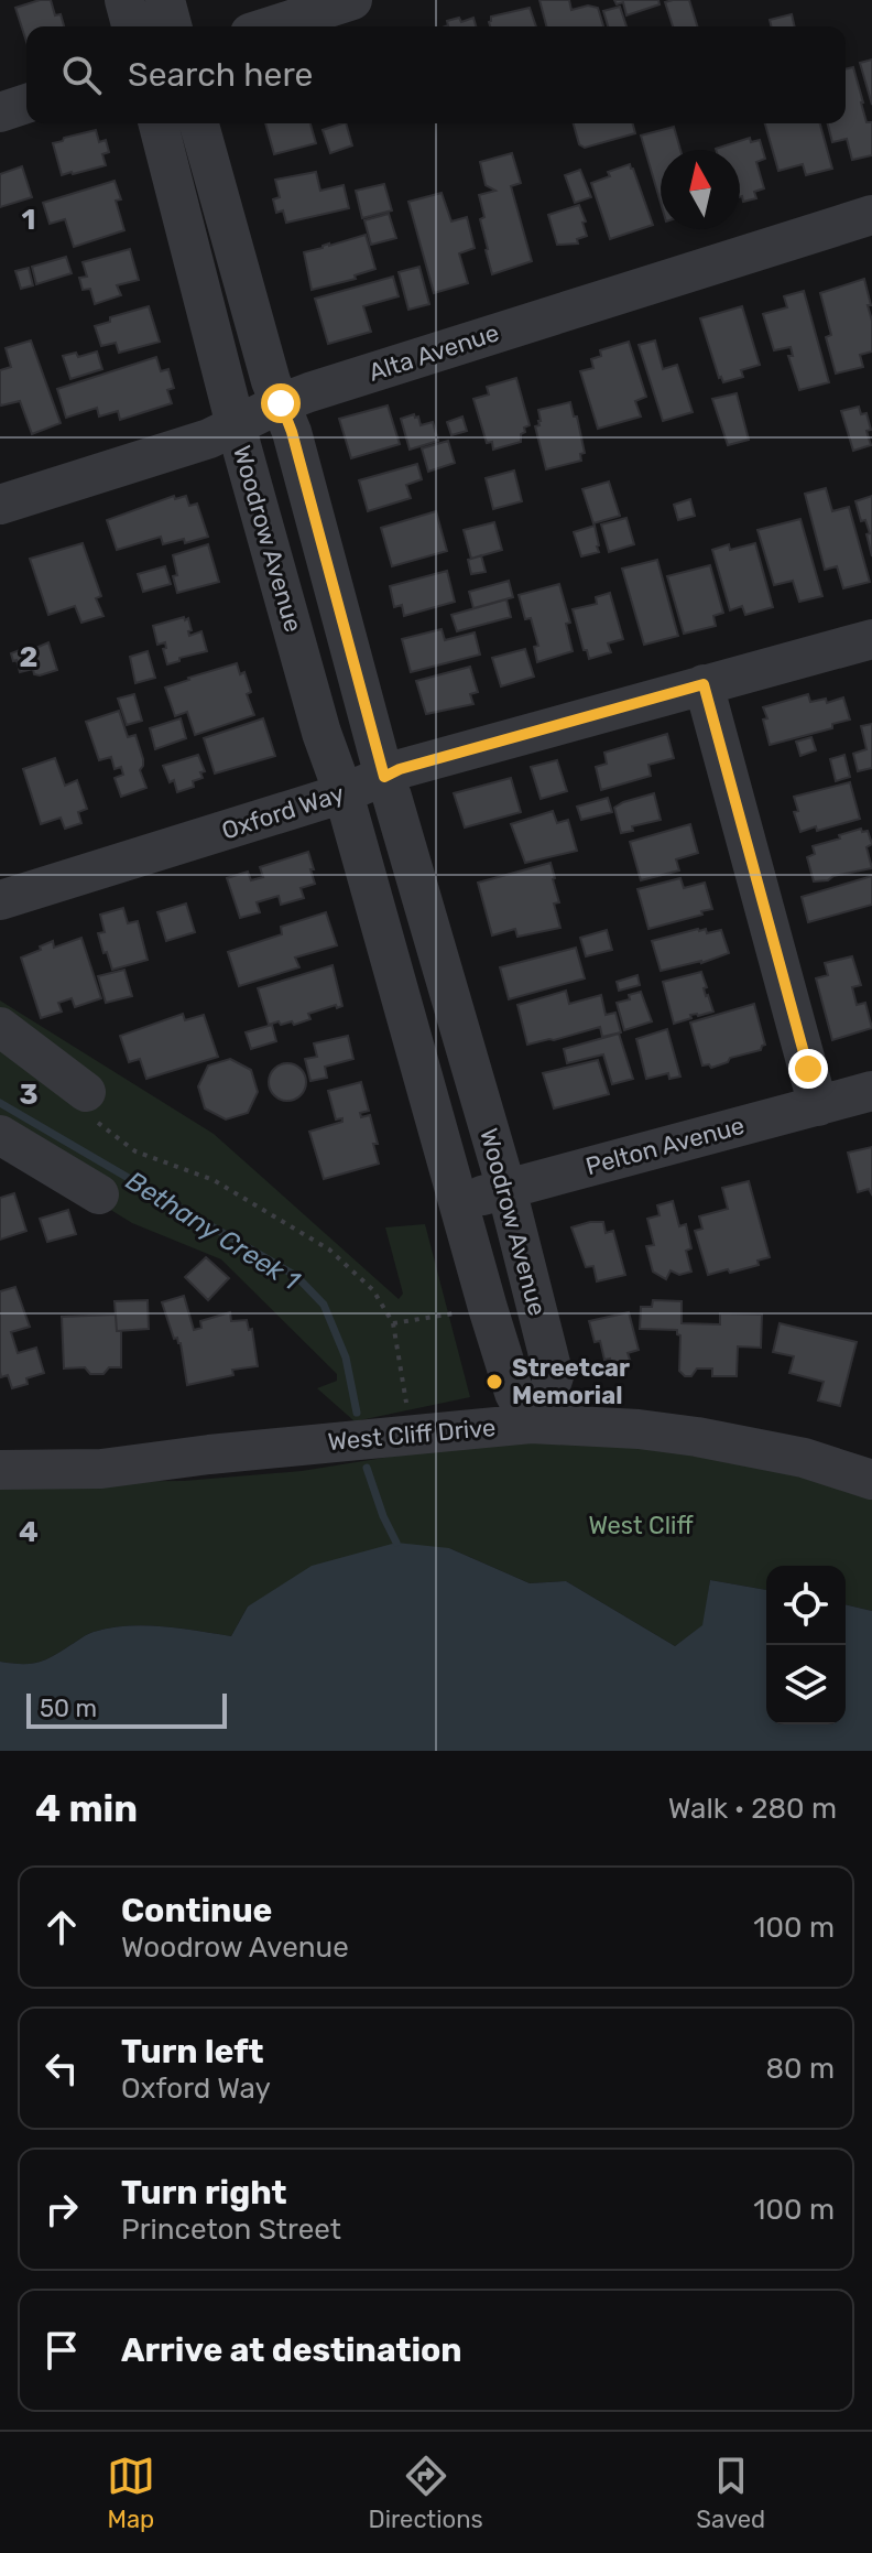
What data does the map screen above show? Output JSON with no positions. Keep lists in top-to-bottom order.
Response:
{
  "streets": {
    "street": [
      "Alta Avenue",
      "Woodrow Avenue",
      "Oxford Way",
      "Pelton Avenue",
      "West Cliff Drive"
    ]
  },
  "crossings": [
    ["Alta Avenue", "Woodrow Avenue"],
    ["Woodrow Avenue", "Oxford Way"],
    ["Woodrow Avenue", "Pelton Avenue"],
    ["Woodrow Avenue", "West Cliff Drive"]
  ],
  "water": ["Bethany Creek 1"],
  "parks": ["West Cliff"],
  "places": ["Streetcar Memorial"],
  "scale_bar": "50 m",
  "north": "top",
  "page": {
    "search": "Search here",
    "scale": "50 m",
    "heading": ["4 min", "Walk · 280 m"],
    "list": [
      ["Continue", "Woodrow Avenue", "100 m"],
      ["Turn left", "Oxford Way", "80 m"],
      ["Turn right", "Princeton Street", "100 m"],
      "Arrive at destination"
    ],
    "nav": ["Map", "Directions", "Saved"]
  },
  "grid": {
    "rows": [
      "1",
      "2",
      "3",
      "4"
    ]
  }
}
